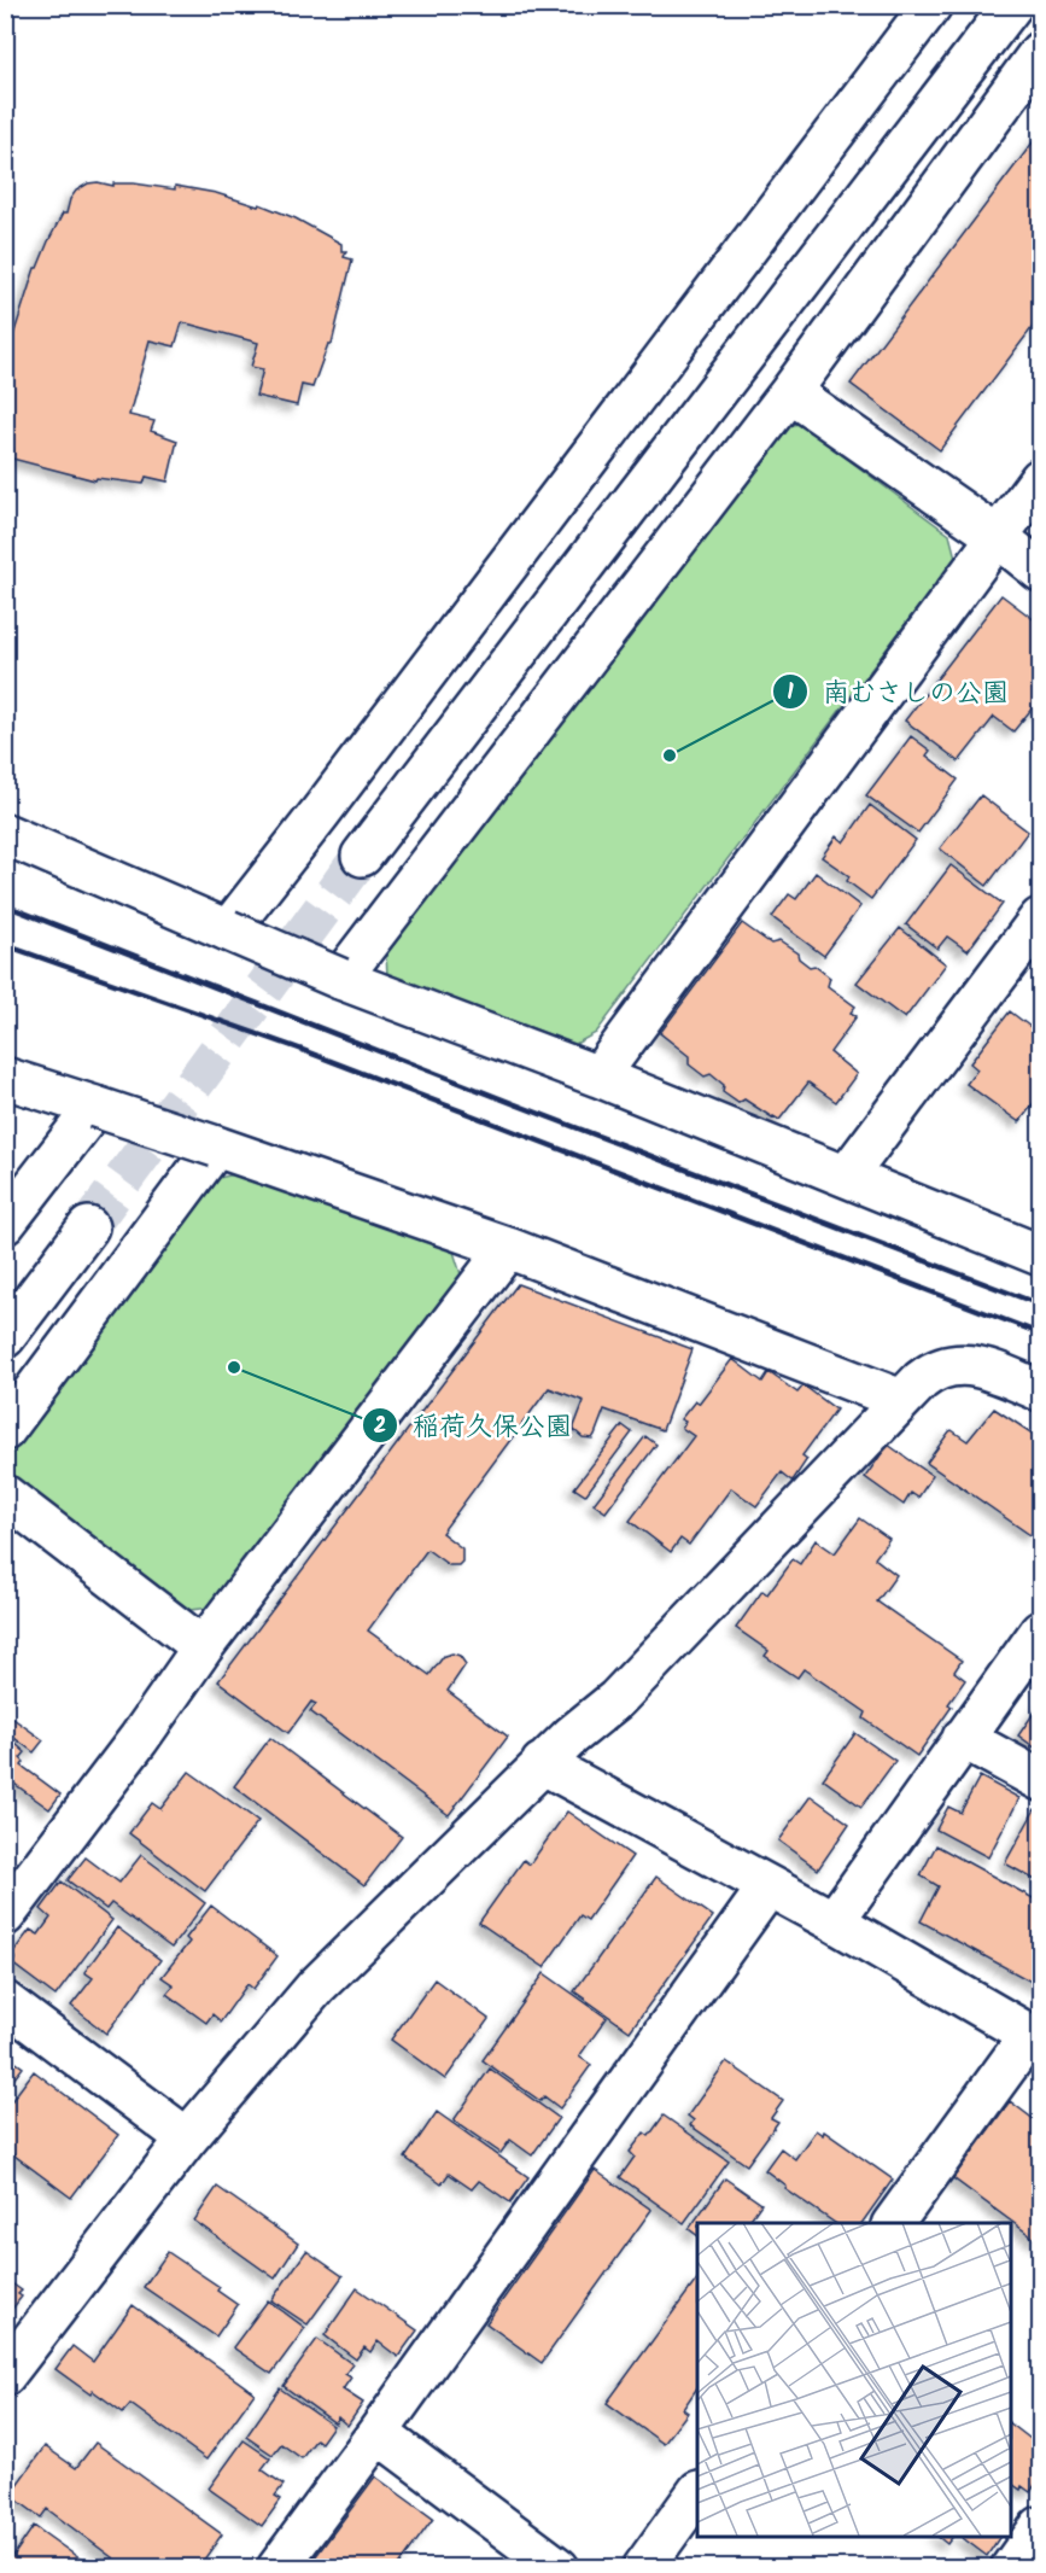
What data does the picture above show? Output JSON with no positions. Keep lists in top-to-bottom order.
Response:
{
  "places": ["南むさしの公園", "稲荷久保公園"]
}
